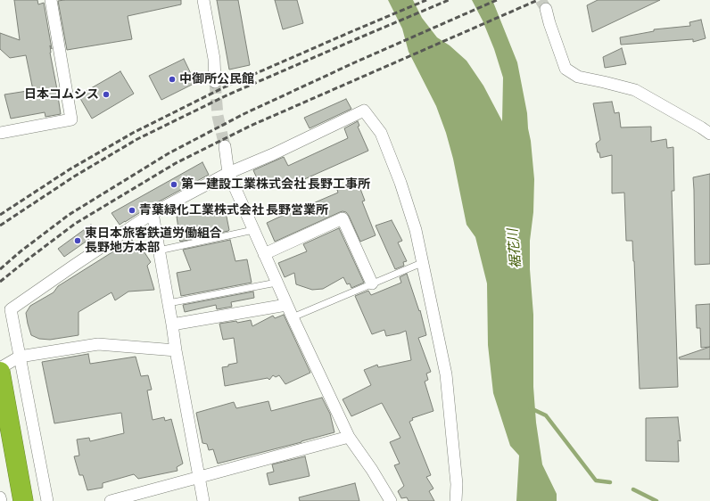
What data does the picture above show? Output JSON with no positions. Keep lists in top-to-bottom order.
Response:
{
  "water": ["裾花川"],
  "places": [
    "中御所公民館",
    "日本コムシス",
    "第一建設工業株式会社 長野工事所",
    "青葉緑化工業株式会社 長野営業所",
    "東日本旅客鉄道労働組合 長野地方本部"
  ]
}
